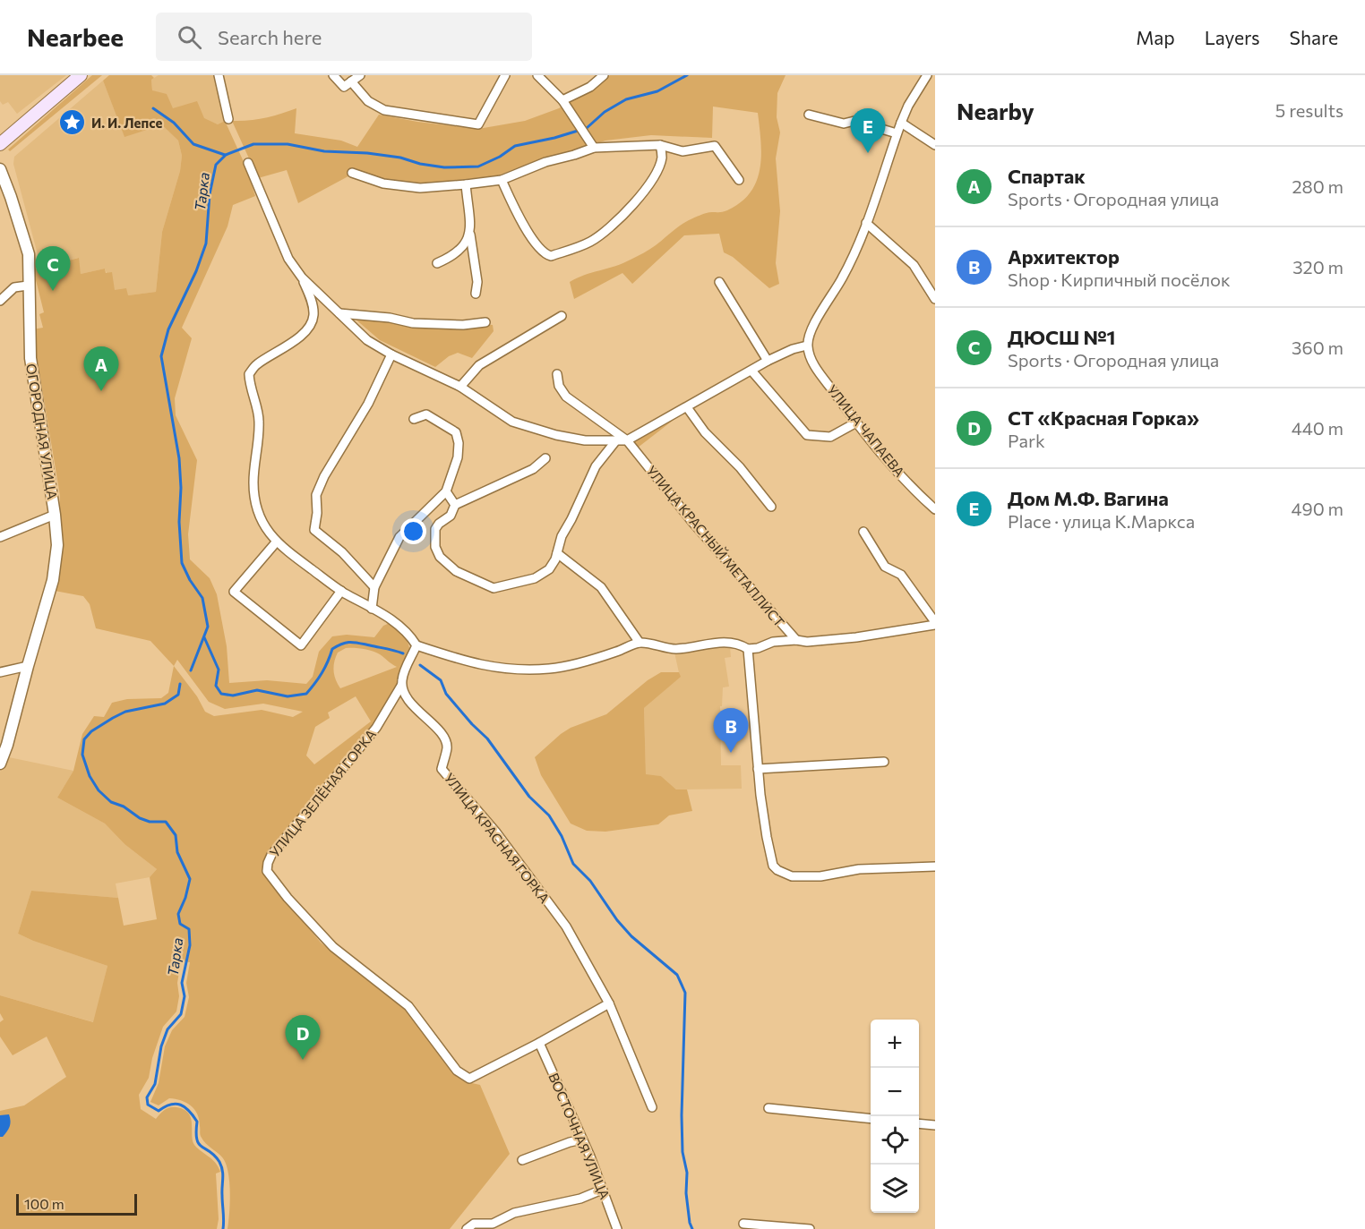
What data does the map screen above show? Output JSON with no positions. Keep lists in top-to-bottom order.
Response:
{
  "streets": {
    "street": [
      "УЛИЦА ЧАПАЕВА",
      "ОГОРОДНАЯ УЛИЦА",
      "УЛИЦА КРАСНЫЙ МЕТАЛЛИСТ",
      "УЛИЦА ЗЕЛЁНАЯ ГОРКА",
      "УЛИЦА КРАСНАЯ ГОРКА",
      "ВОСТОЧНАЯ УЛИЦА"
    ]
  },
  "crossings": [
    ["УЛИЦА ЗЕЛЁНАЯ ГОРКА", "УЛИЦА КРАСНАЯ ГОРКА"],
    ["УЛИЦА ЗЕЛЁНАЯ ГОРКА", "ВОСТОЧНАЯ УЛИЦА"]
  ],
  "water": ["Тарка"],
  "places": {
    "place": ["И. И. Лепсе"]
  },
  "scale_bar": "100 m",
  "page": {
    "header": "Nearbee",
    "search": "Search here",
    "nav": ["Map", "Layers", "Share"],
    "heading": ["Nearby", "5 results"],
    "pins": [
      "E",
      "C",
      "A",
      "B",
      "D"
    ],
    "list": [
      {
        "mark": "A",
        "name": "Спартак",
        "note": "Sports · Огородная улица",
        "value": "280 m"
      },
      {
        "mark": "B",
        "name": "Архитектор",
        "note": "Shop · Кирпичный посёлок",
        "value": "320 m"
      },
      {
        "mark": "C",
        "name": "ДЮСШ №1",
        "note": "Sports · Огородная улица",
        "value": "360 m"
      },
      {
        "mark": "D",
        "name": "СТ «Красная Горка»",
        "note": "Park",
        "value": "440 m"
      },
      {
        "mark": "E",
        "name": "Дом М.Ф. Вагина",
        "note": "Place · улица К.Маркса",
        "value": "490 m"
      }
    ],
    "map_buttons": ["+", "−"],
    "scale": "100 m"
  }
}
